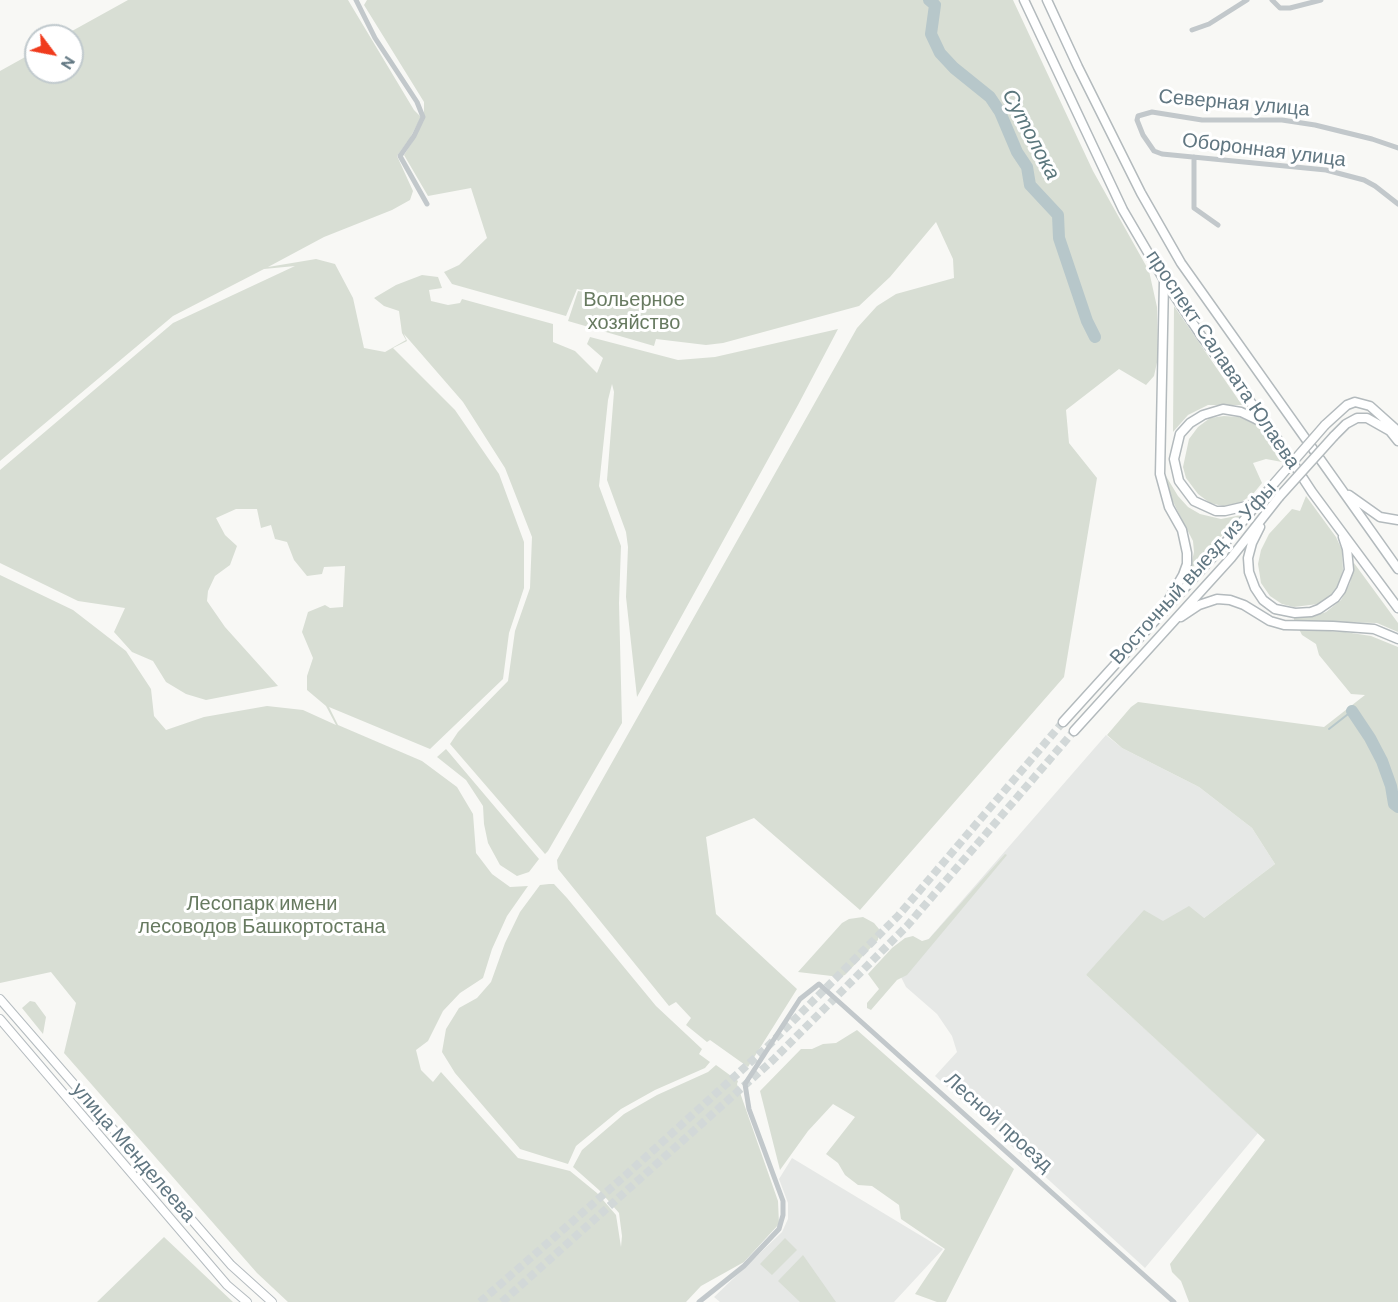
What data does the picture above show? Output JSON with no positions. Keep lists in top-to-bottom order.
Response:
{
  "streets": {
    "main road": ["проспект Салавата Юлаева", "Восточный выезд из Уфы", "улица Менделеева"],
    "street": ["Северная улица", "Оборонная улица", "Лесной проезд"]
  },
  "crossings": [
    ["Северная улица", "Оборонная улица"]
  ],
  "water": ["Сутолока"],
  "parks": ["Вольерное хозяйство", "Лесопарк имени лесоводов Башкортостана"],
  "north": "bottom right"
}
